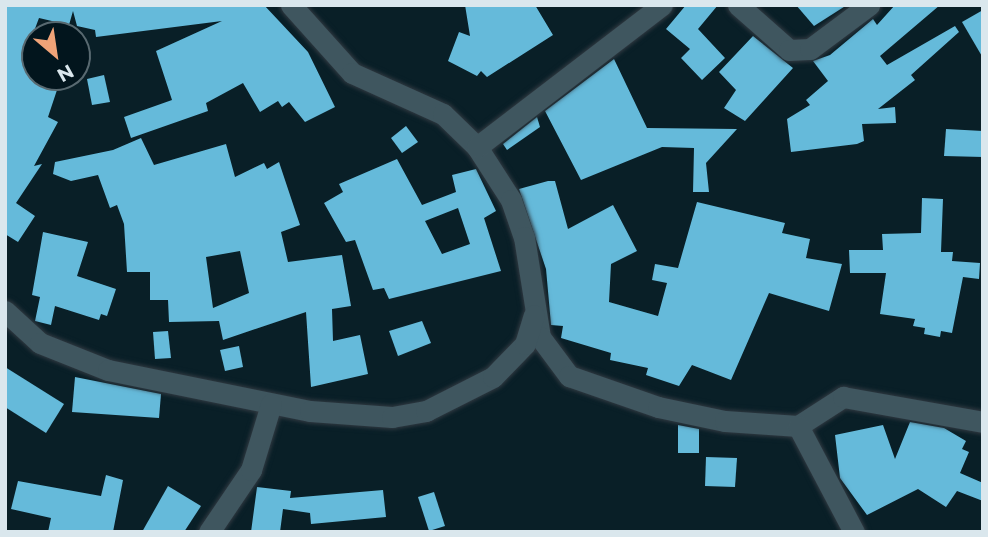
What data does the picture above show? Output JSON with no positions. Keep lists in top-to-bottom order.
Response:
{
  "north": "bottom right"
}
